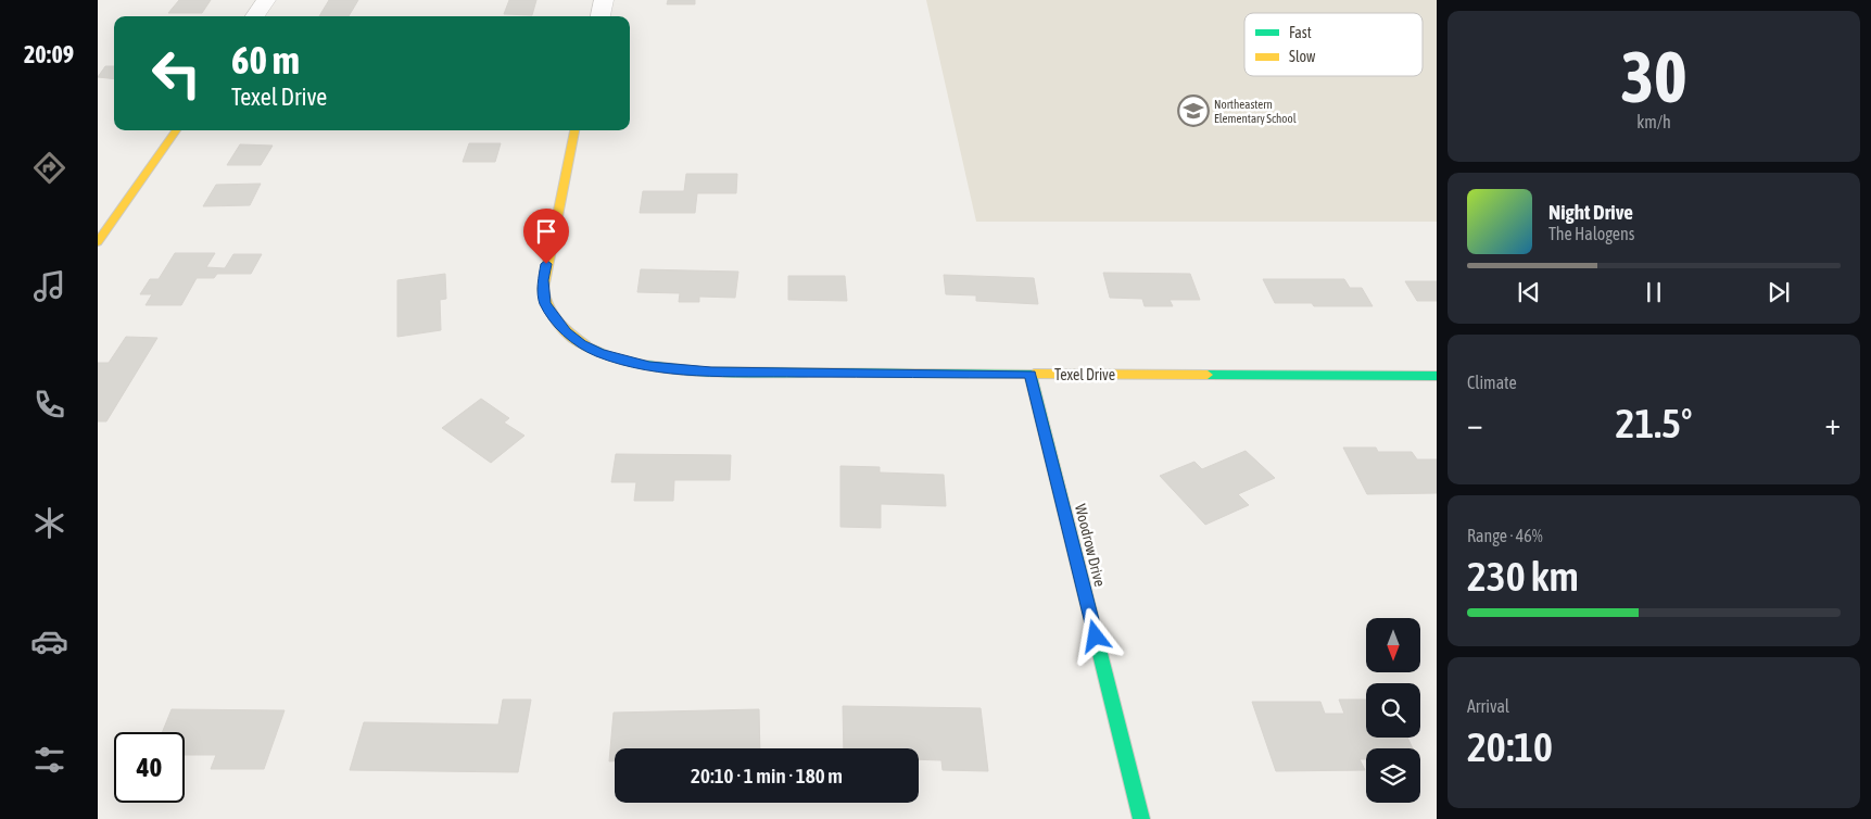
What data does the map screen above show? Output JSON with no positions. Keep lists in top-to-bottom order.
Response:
{
  "streets": {
    "street": ["Texel Drive", "Woodrow Drive"]
  },
  "crossings": [
    ["Texel Drive", "Woodrow Drive"]
  ],
  "places": {
    "school or university": ["Northeastern Elementary School"]
  },
  "legend": ["Fast", "Slow"],
  "north": "bottom",
  "page": {
    "tabs": "20:09",
    "tile": [
      ["30", "km/h"],
      "Climate",
      ["Range · 46%", "230 km"],
      ["Arrival", "20:10"]
    ],
    "turn": ["60 m", "Texel Drive"],
    "song": ["Night Drive", "The Halogens"],
    "heat": ["−", "21.5°", "+"],
    "limit": "40",
    "trip": "20:10 · 1 min · 180 m"
  }
}
